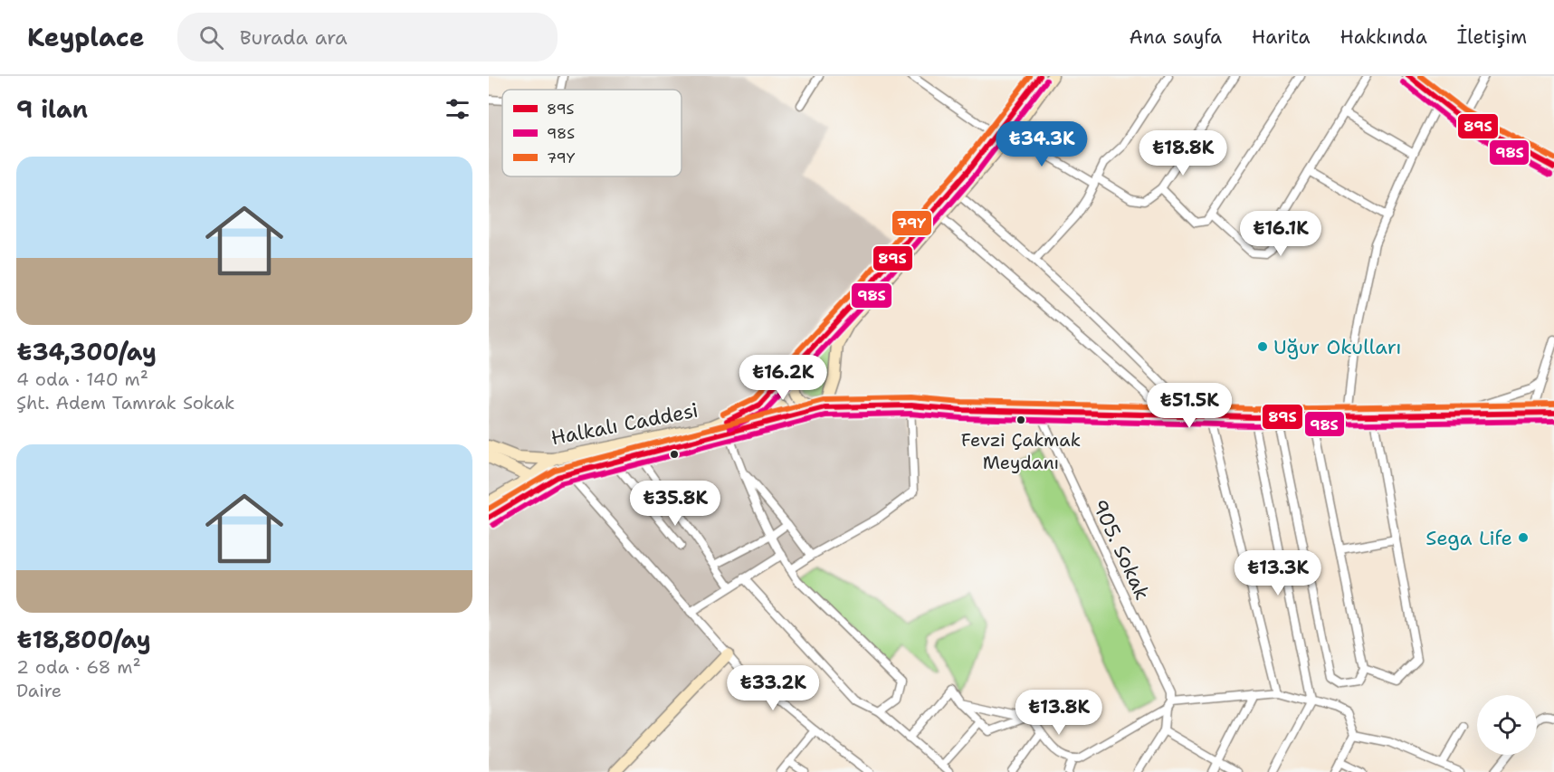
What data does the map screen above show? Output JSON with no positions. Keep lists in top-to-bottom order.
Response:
{
  "streets": {
    "main road": ["Halkalı Caddesi"],
    "street": ["905. Sokak"]
  },
  "crossings": [
    ["Halkalı Caddesi", "905. Sokak"]
  ],
  "places": ["Uğur Okulları", "Fevzi Çakmak Meydanı", "Sega Life"],
  "lines": ["transit line 89S", "transit line 79Y", "transit line 98S"],
  "legend": ["89S", "98S", "79Y"],
  "page": {
    "header": "Keyplace",
    "search": "Burada ara",
    "nav": [
      "Ana sayfa",
      "Harita",
      "Hakkında",
      "İletişim"
    ],
    "heading": "9 ilan",
    "price": [
      "₺34.3K",
      "₺18.8K",
      "₺16.1K",
      "₺16.2K",
      "₺51.5K",
      "₺35.8K",
      "₺13.3K",
      "₺33.2K",
      "₺13.8K"
    ],
    "list": [
      {
        "name": "₺34,300/ay",
        "note": "4 oda · 140 m² · Şht. Adem Tamrak Sokak"
      },
      {
        "name": "₺18,800/ay",
        "note": "2 oda · 68 m² · Daire"
      }
    ]
  }
}
